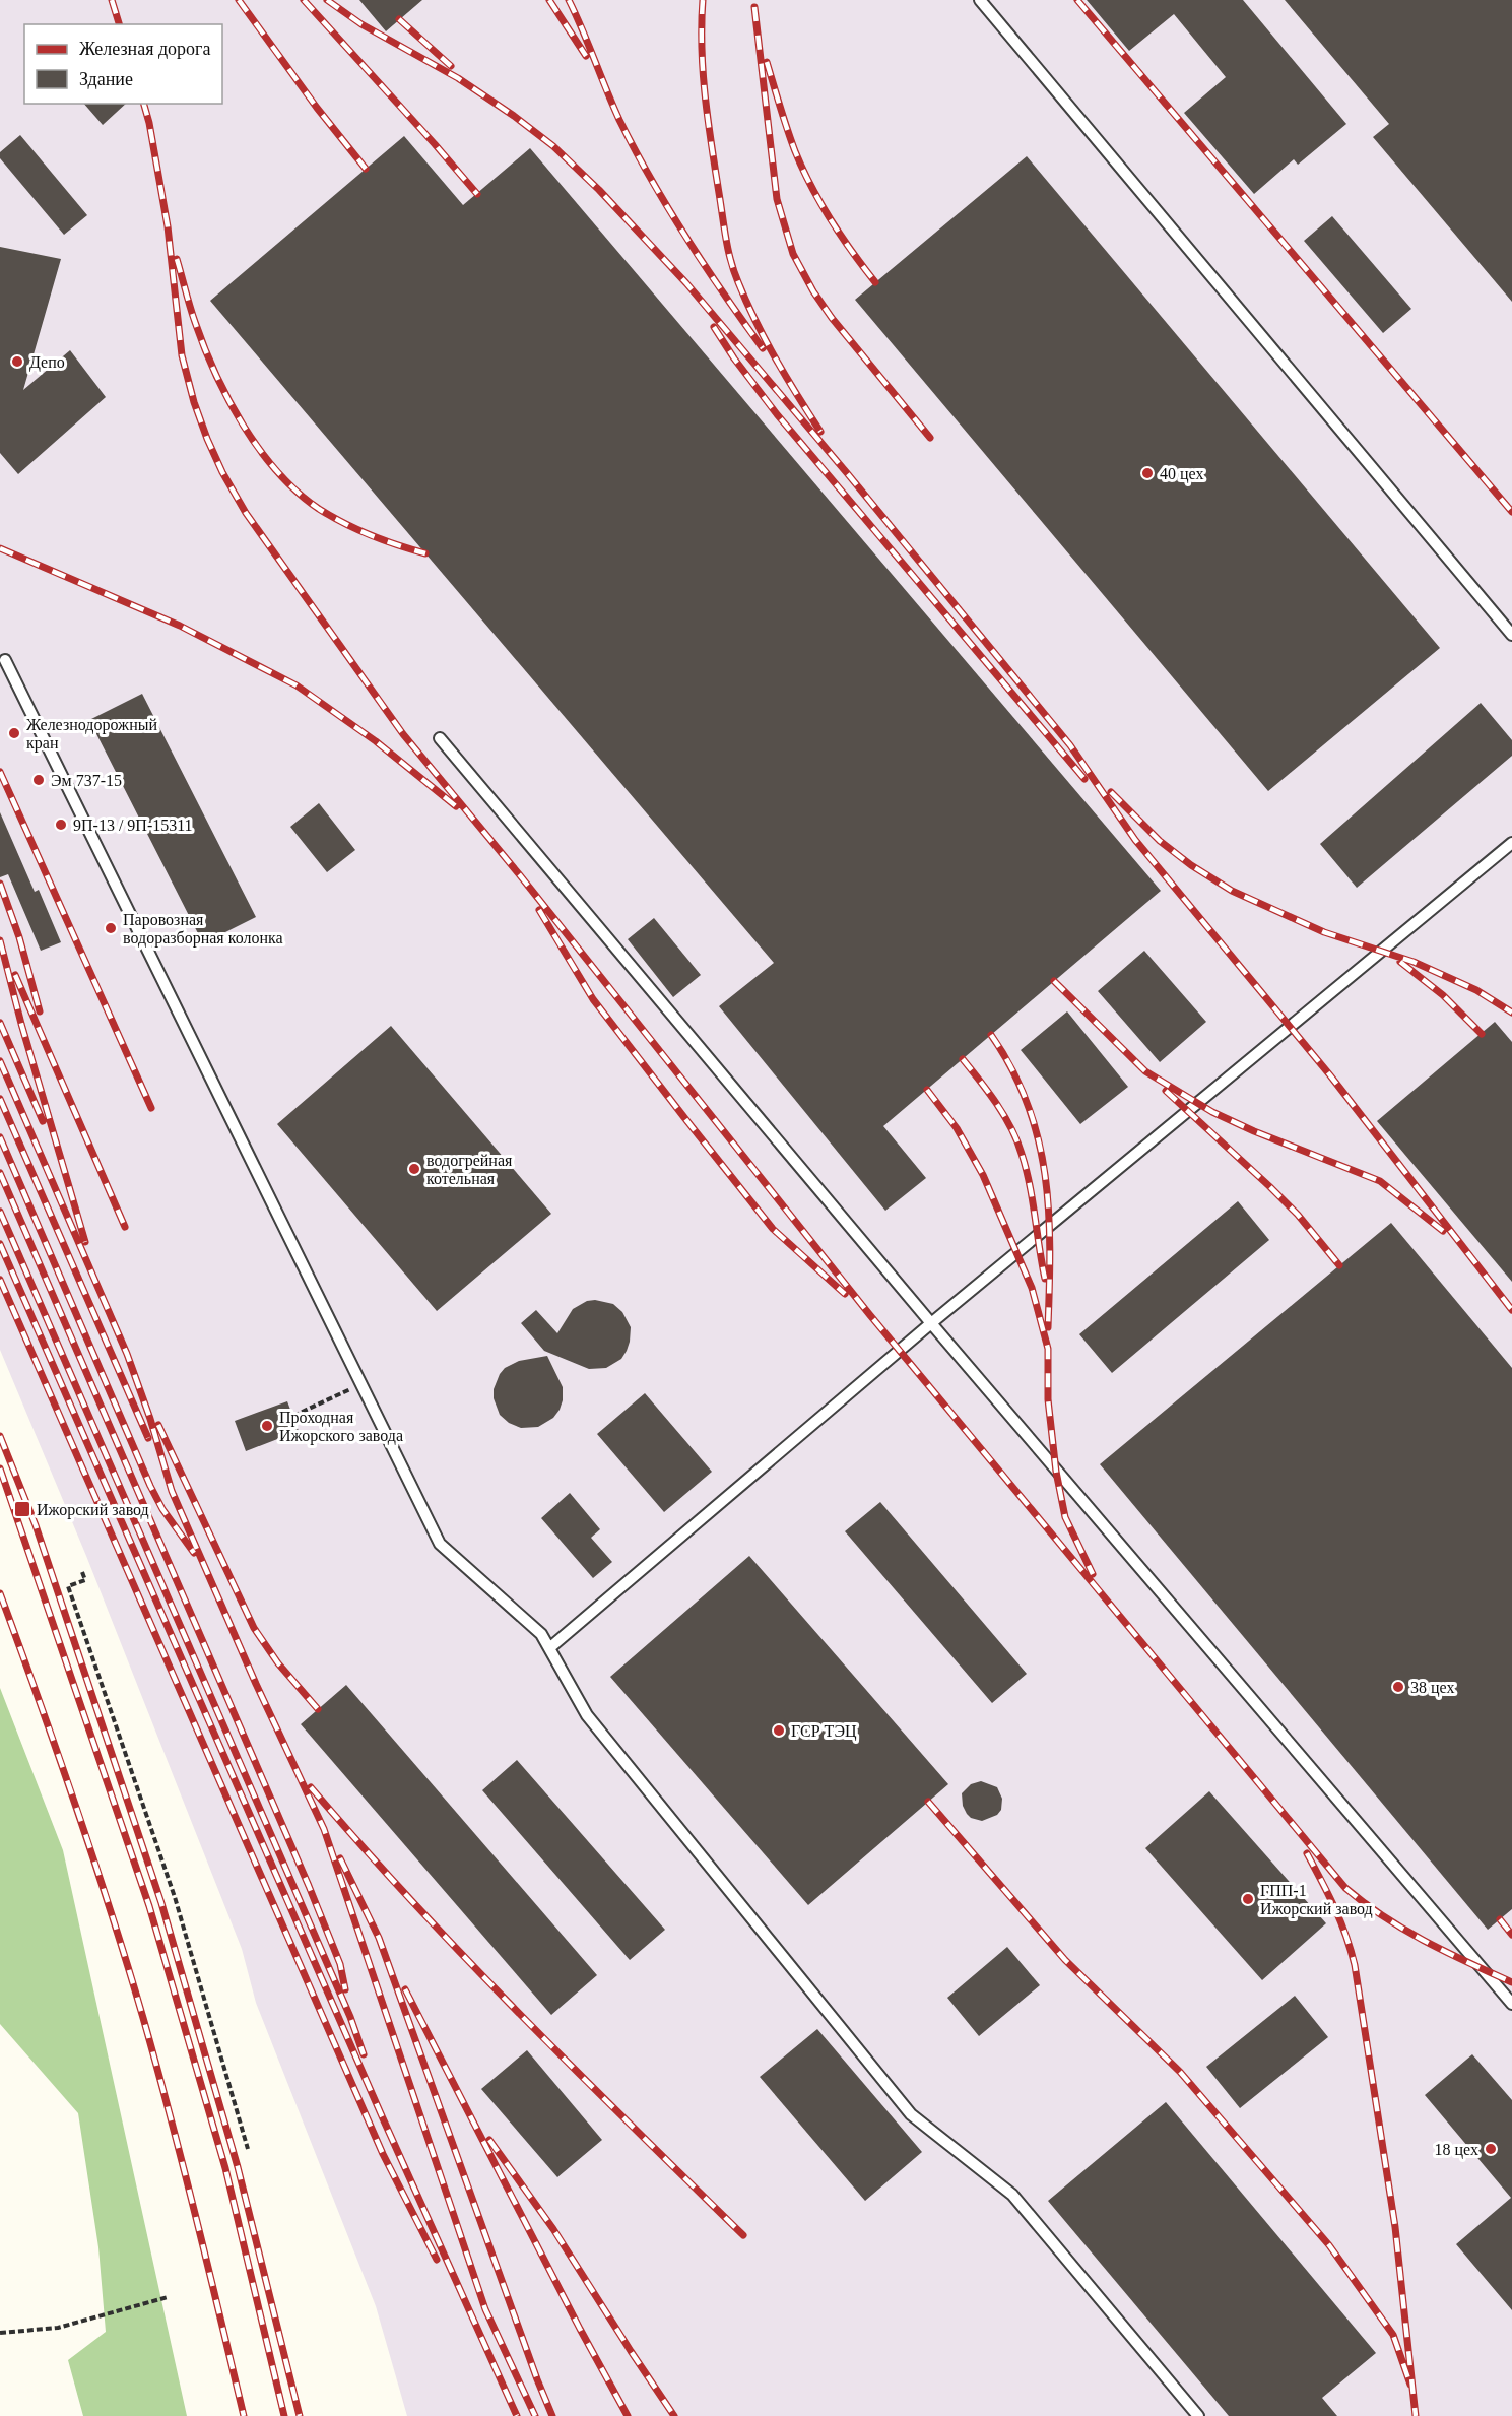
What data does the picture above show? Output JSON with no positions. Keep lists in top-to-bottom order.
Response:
{
  "places": {
    "other": [
      "Депо",
      "40 цех",
      "Железнодорожный кран",
      "Эм 737-15",
      "9П-13 / 9П-15311",
      "Паровозная водоразборная колонка",
      "водогрейная котельная",
      "Проходная Ижорского завода",
      "38 цех",
      "ГСР ТЭЦ",
      "ГПП-1 Ижорский завод",
      "18 цех"
    ],
    "transit": ["Ижорский завод"]
  },
  "legend": ["Железная дорога", "Здание"]
}
